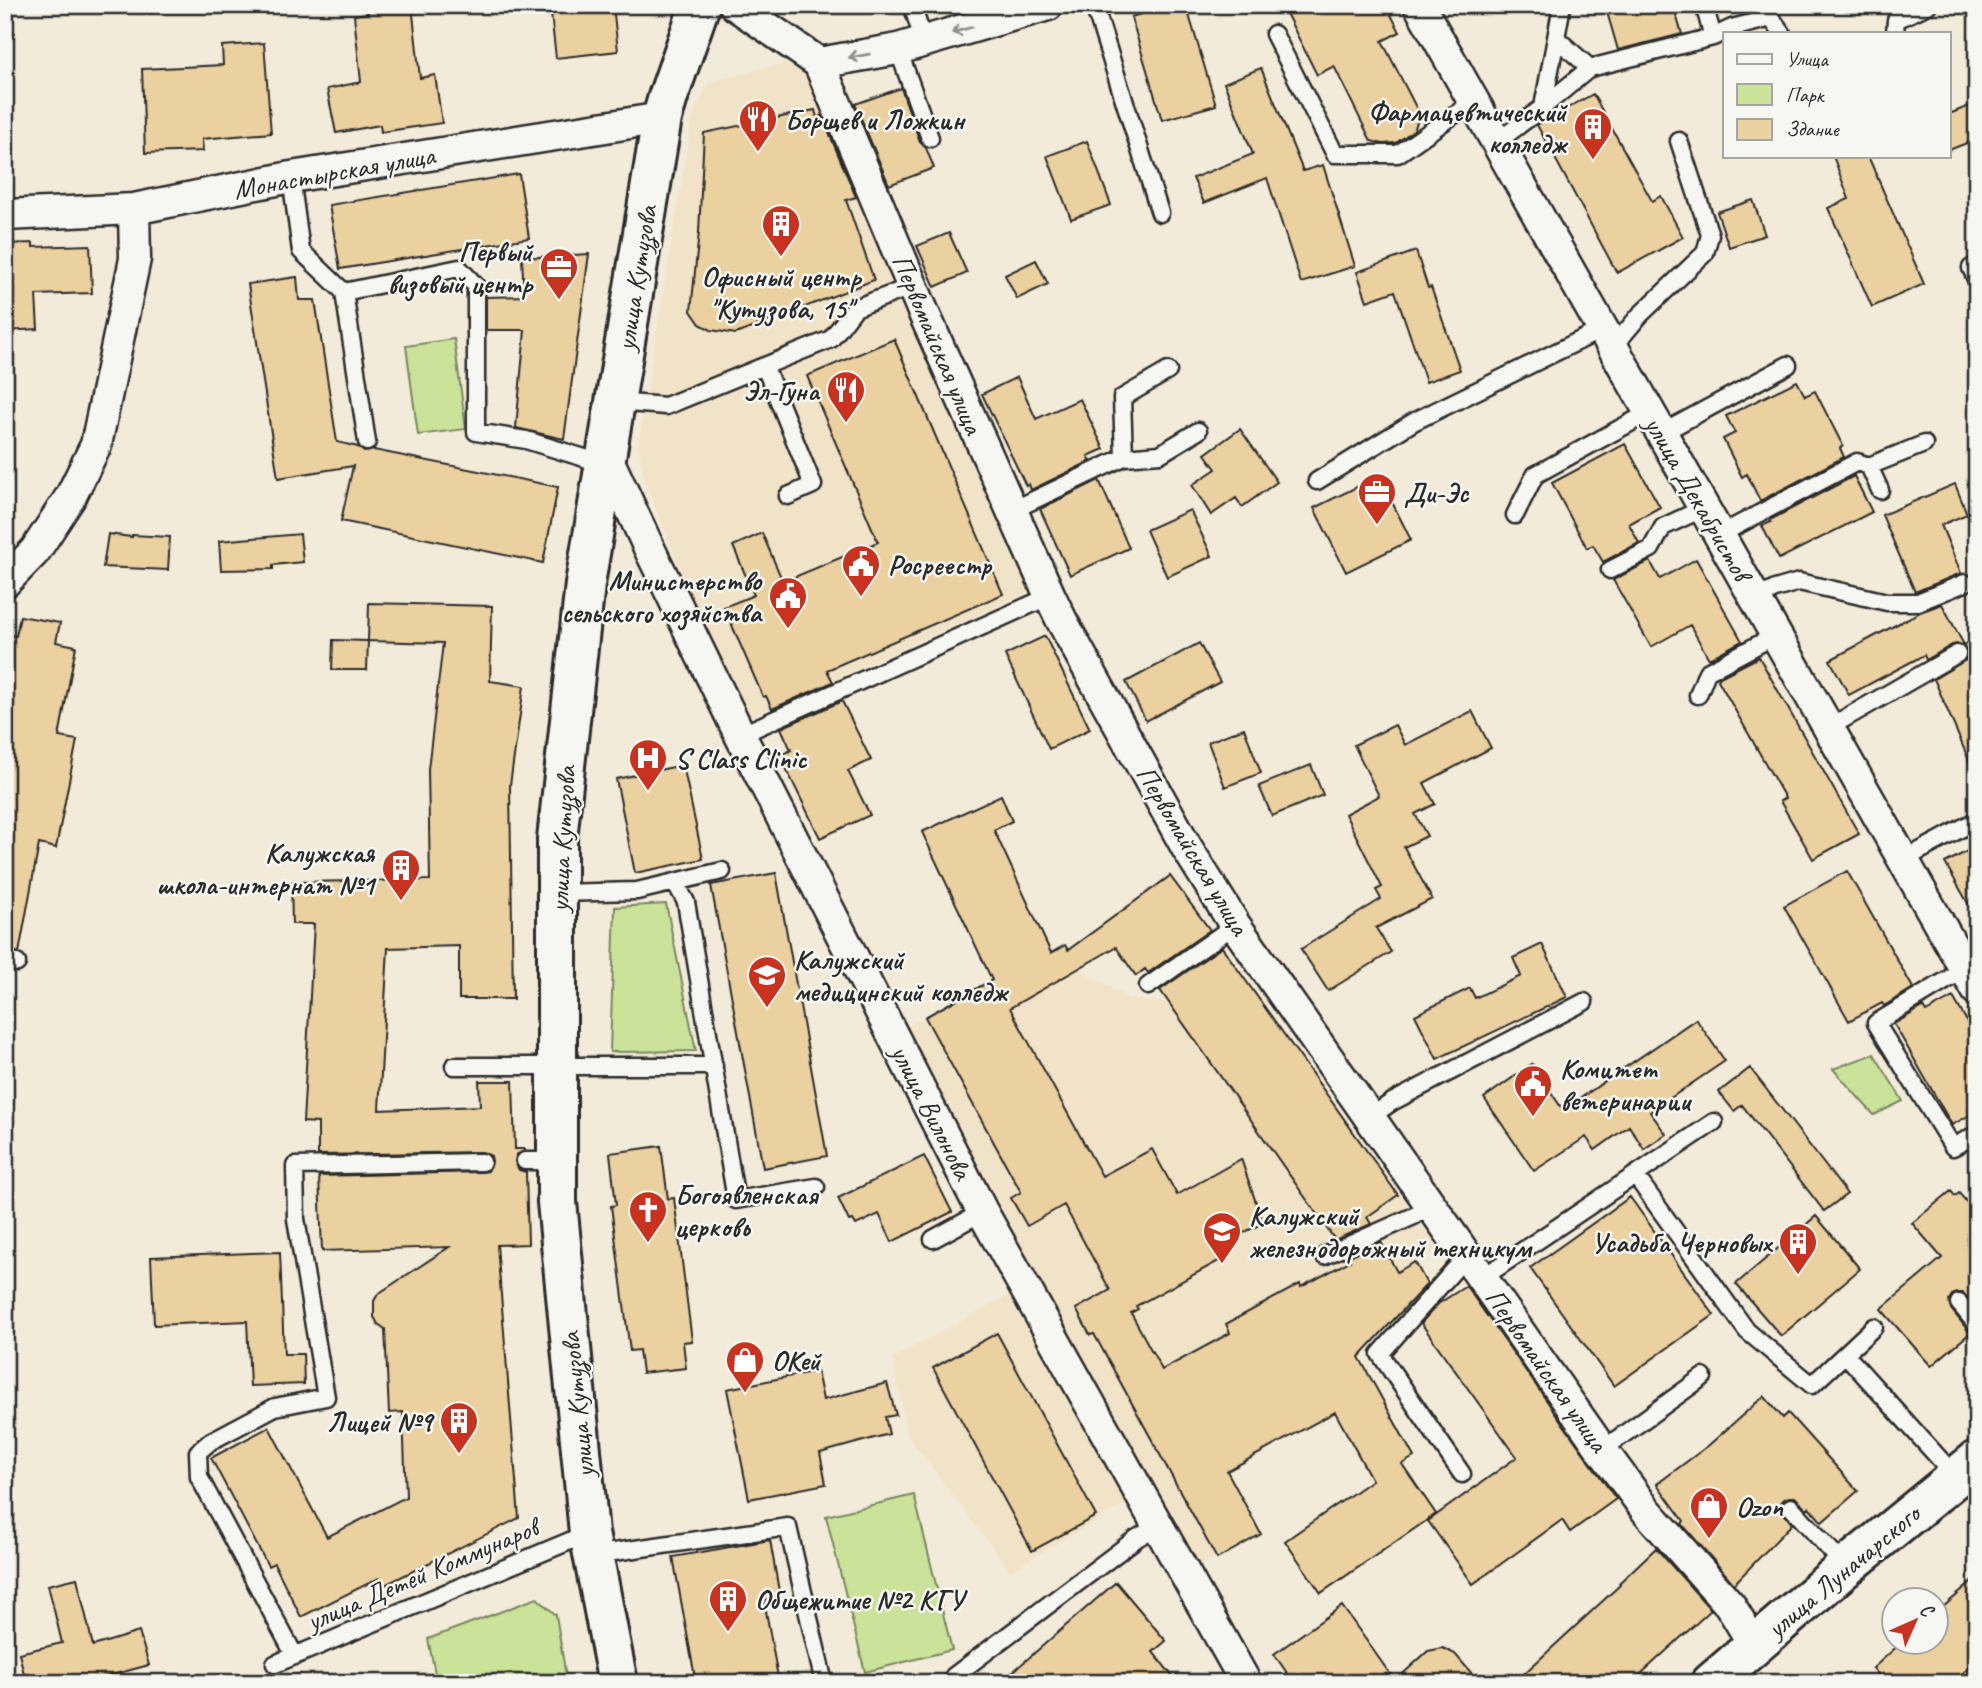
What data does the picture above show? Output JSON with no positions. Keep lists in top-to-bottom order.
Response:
{
  "streets": {
    "main road": ["улица Кутузова", "улица Луначарского"],
    "street": [
      "Монастырская улица",
      "Первомайская улица",
      "улица Декабристов",
      "улица Вилонова"
    ],
    "lane": ["улица Детей Коммунаров"]
  },
  "crossings": [
    ["Монастырская улица", "улица Кутузова"],
    ["улица Кутузова", "улица Вилонова"],
    ["улица Кутузова", "улица Детей Коммунаров"],
    ["Первомайская улица", "улица Луначарского"]
  ],
  "places": {
    "restaurant": ["Борщев и Ложкин", "Эл-Гуна"],
    "building": [
      "Фармацевтический колледж",
      "Офисный центр \"Кутузова, 15\"",
      "Калужская школа-интернат №1",
      "Усадьба Черновых",
      "Лицей №9",
      "Общежитие №2 КГУ"
    ],
    "office": ["Первый визовый центр", "Ди-Эс"],
    "public building": ["Росреестр", "Министерство сельского хозяйства", "Комитет ветеринарии"],
    "hospital": ["S Class Clinic"],
    "school or university": ["Калужский медицинский колледж", "Калужский железнодорожный техникум"],
    "church": ["Богоявленская церковь"],
    "shop": ["ОКей", "Ozon"]
  },
  "legend": ["Улица", "Парк", "Здание"],
  "north": "top right"
}
